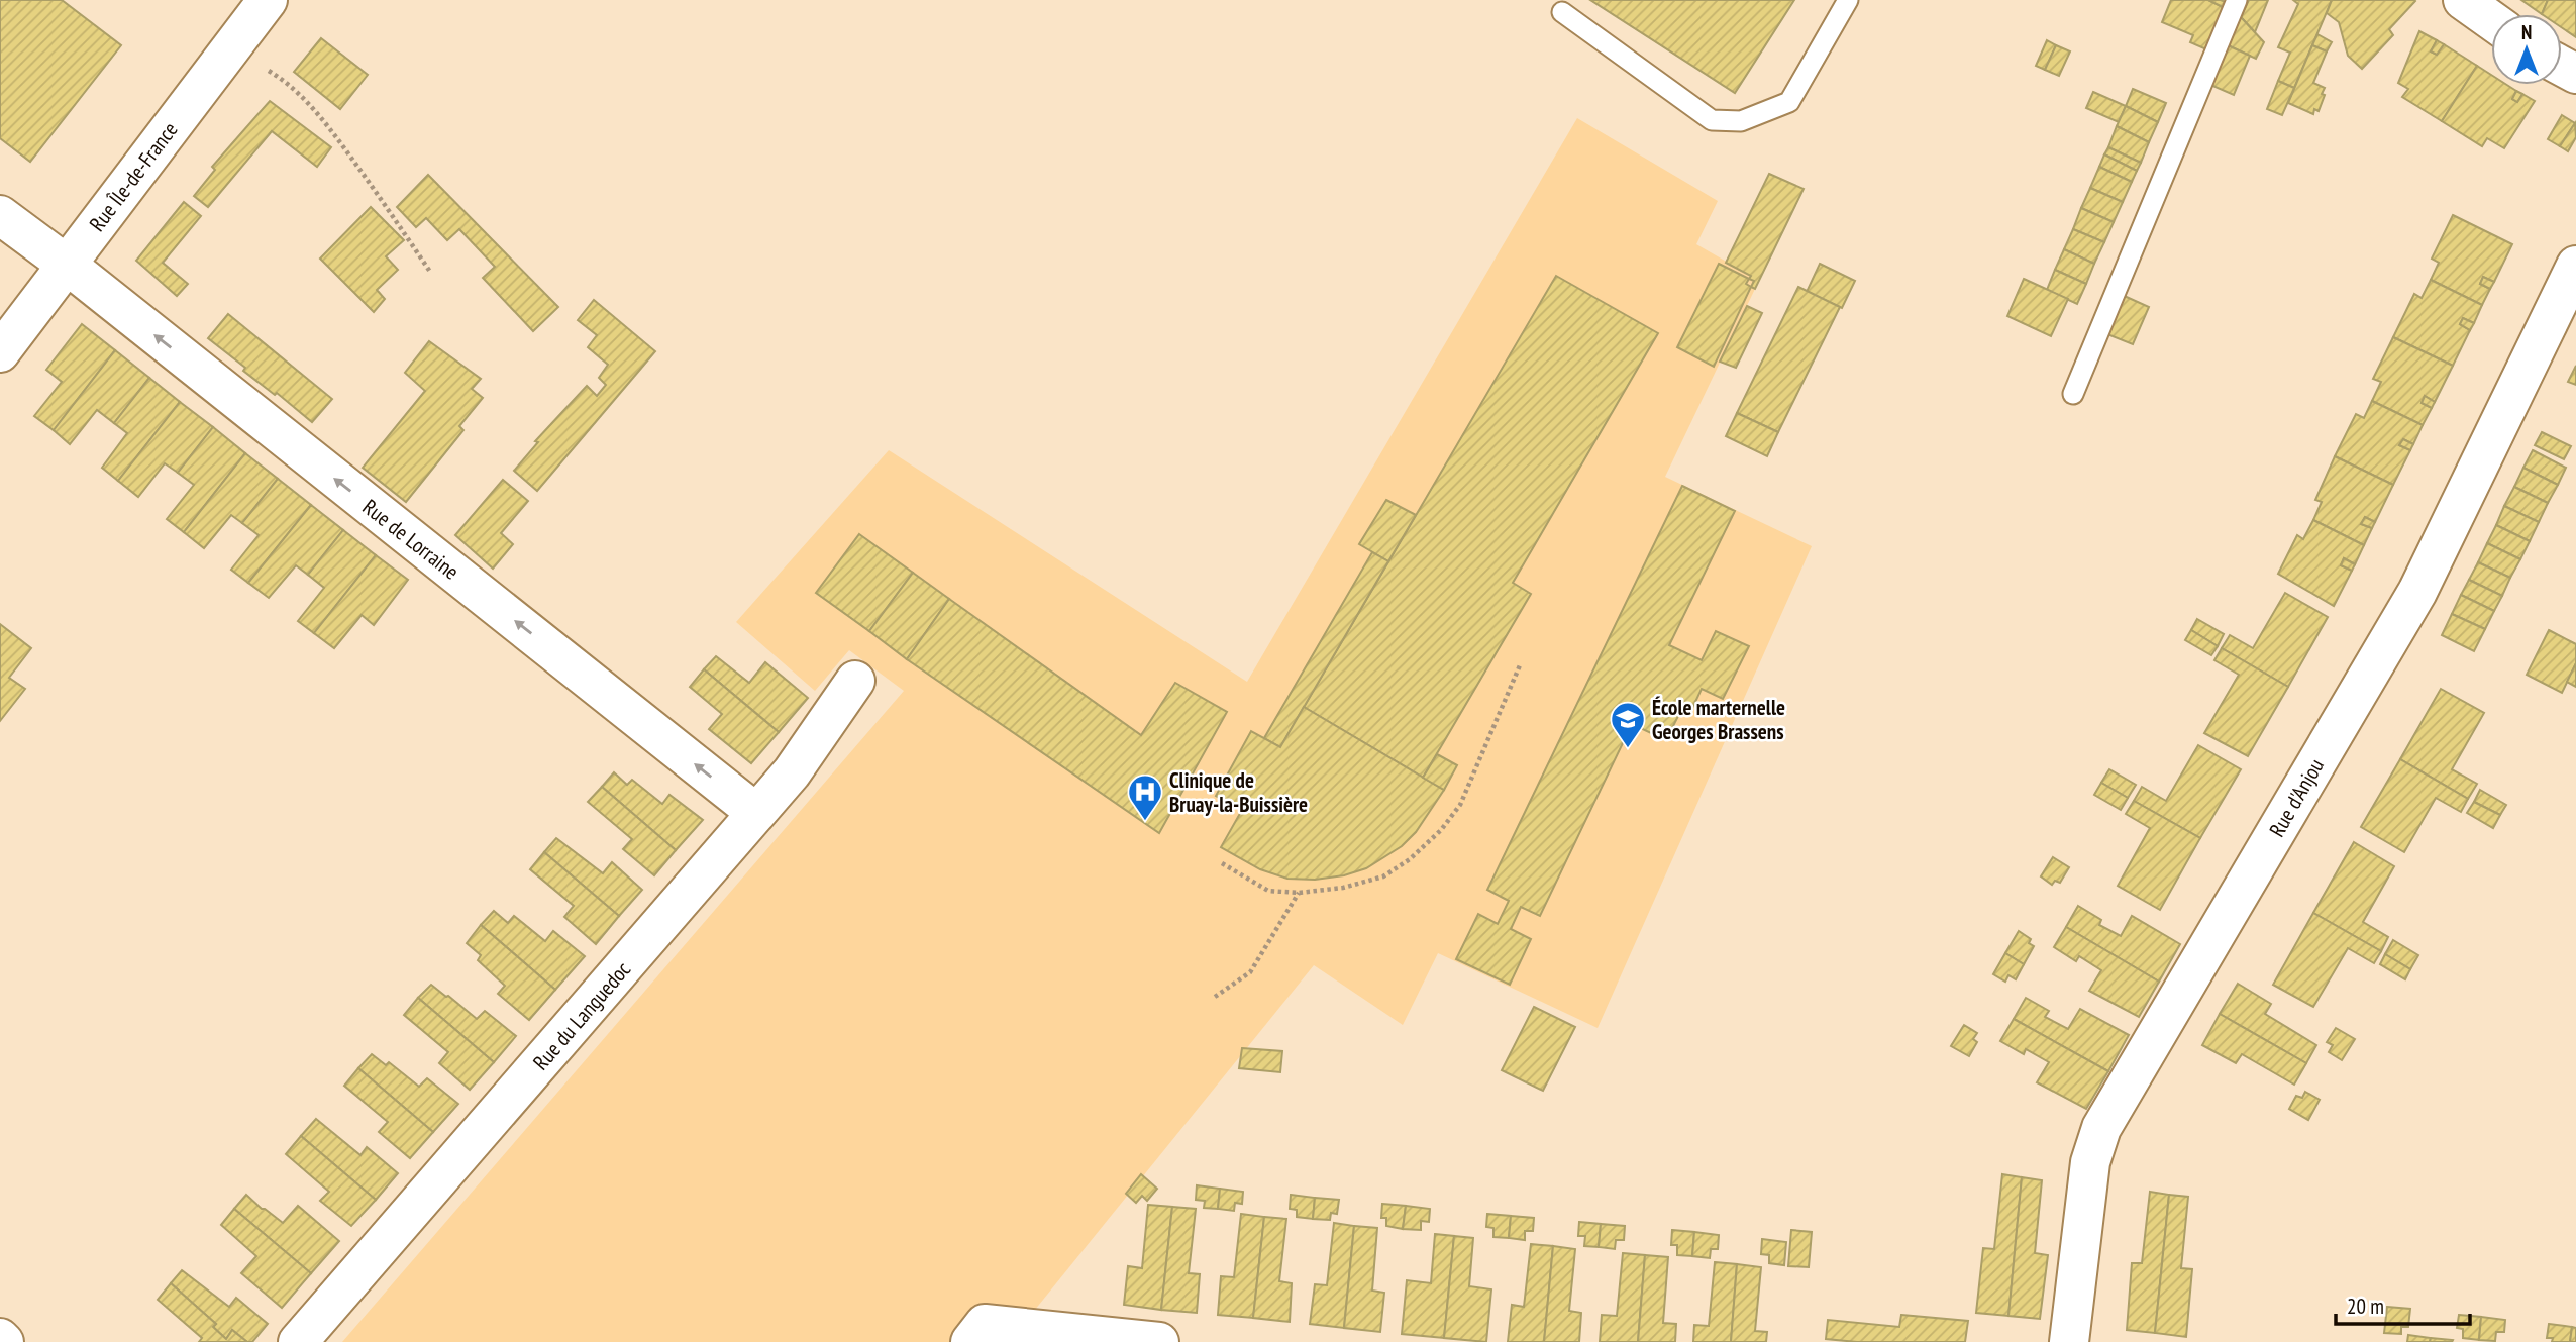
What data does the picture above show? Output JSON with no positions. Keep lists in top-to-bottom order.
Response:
{
  "streets": {
    "street": [
      "Rue Île-de-France",
      "Rue de Lorraine",
      "Rue d'Anjou",
      "Rue du Languedoc"
    ]
  },
  "crossings": [
    ["Rue Île-de-France", "Rue de Lorraine"],
    ["Rue de Lorraine", "Rue du Languedoc"]
  ],
  "one_way": ["Rue de Lorraine"],
  "places": {
    "school or university": ["École marternelle Georges Brassens"],
    "hospital": ["Clinique de Bruay-la-Buissière"]
  },
  "scale_bar": "20 m",
  "north": "top"
}
